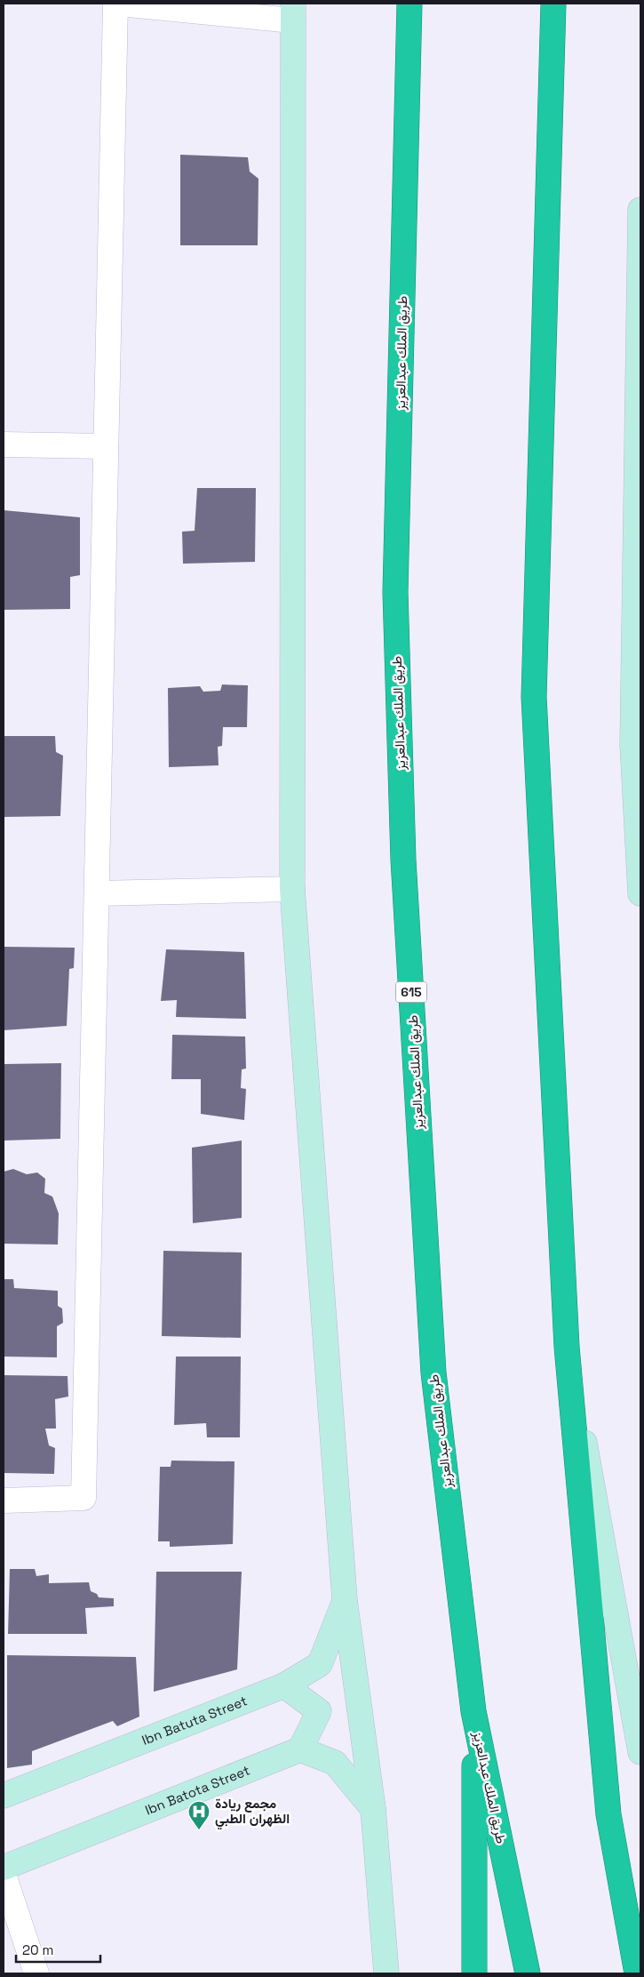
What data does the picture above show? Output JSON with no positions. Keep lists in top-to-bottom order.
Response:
{
  "streets": {
    "highway": ["طريق الملك عبدالعزيز", "615"],
    "main road": ["Ibn Batuta Street", "Ibn Batota Street"]
  },
  "places": {
    "hospital": ["مجمع ريادة الظهران الطبي"]
  },
  "scale_bar": "20 m"
}
